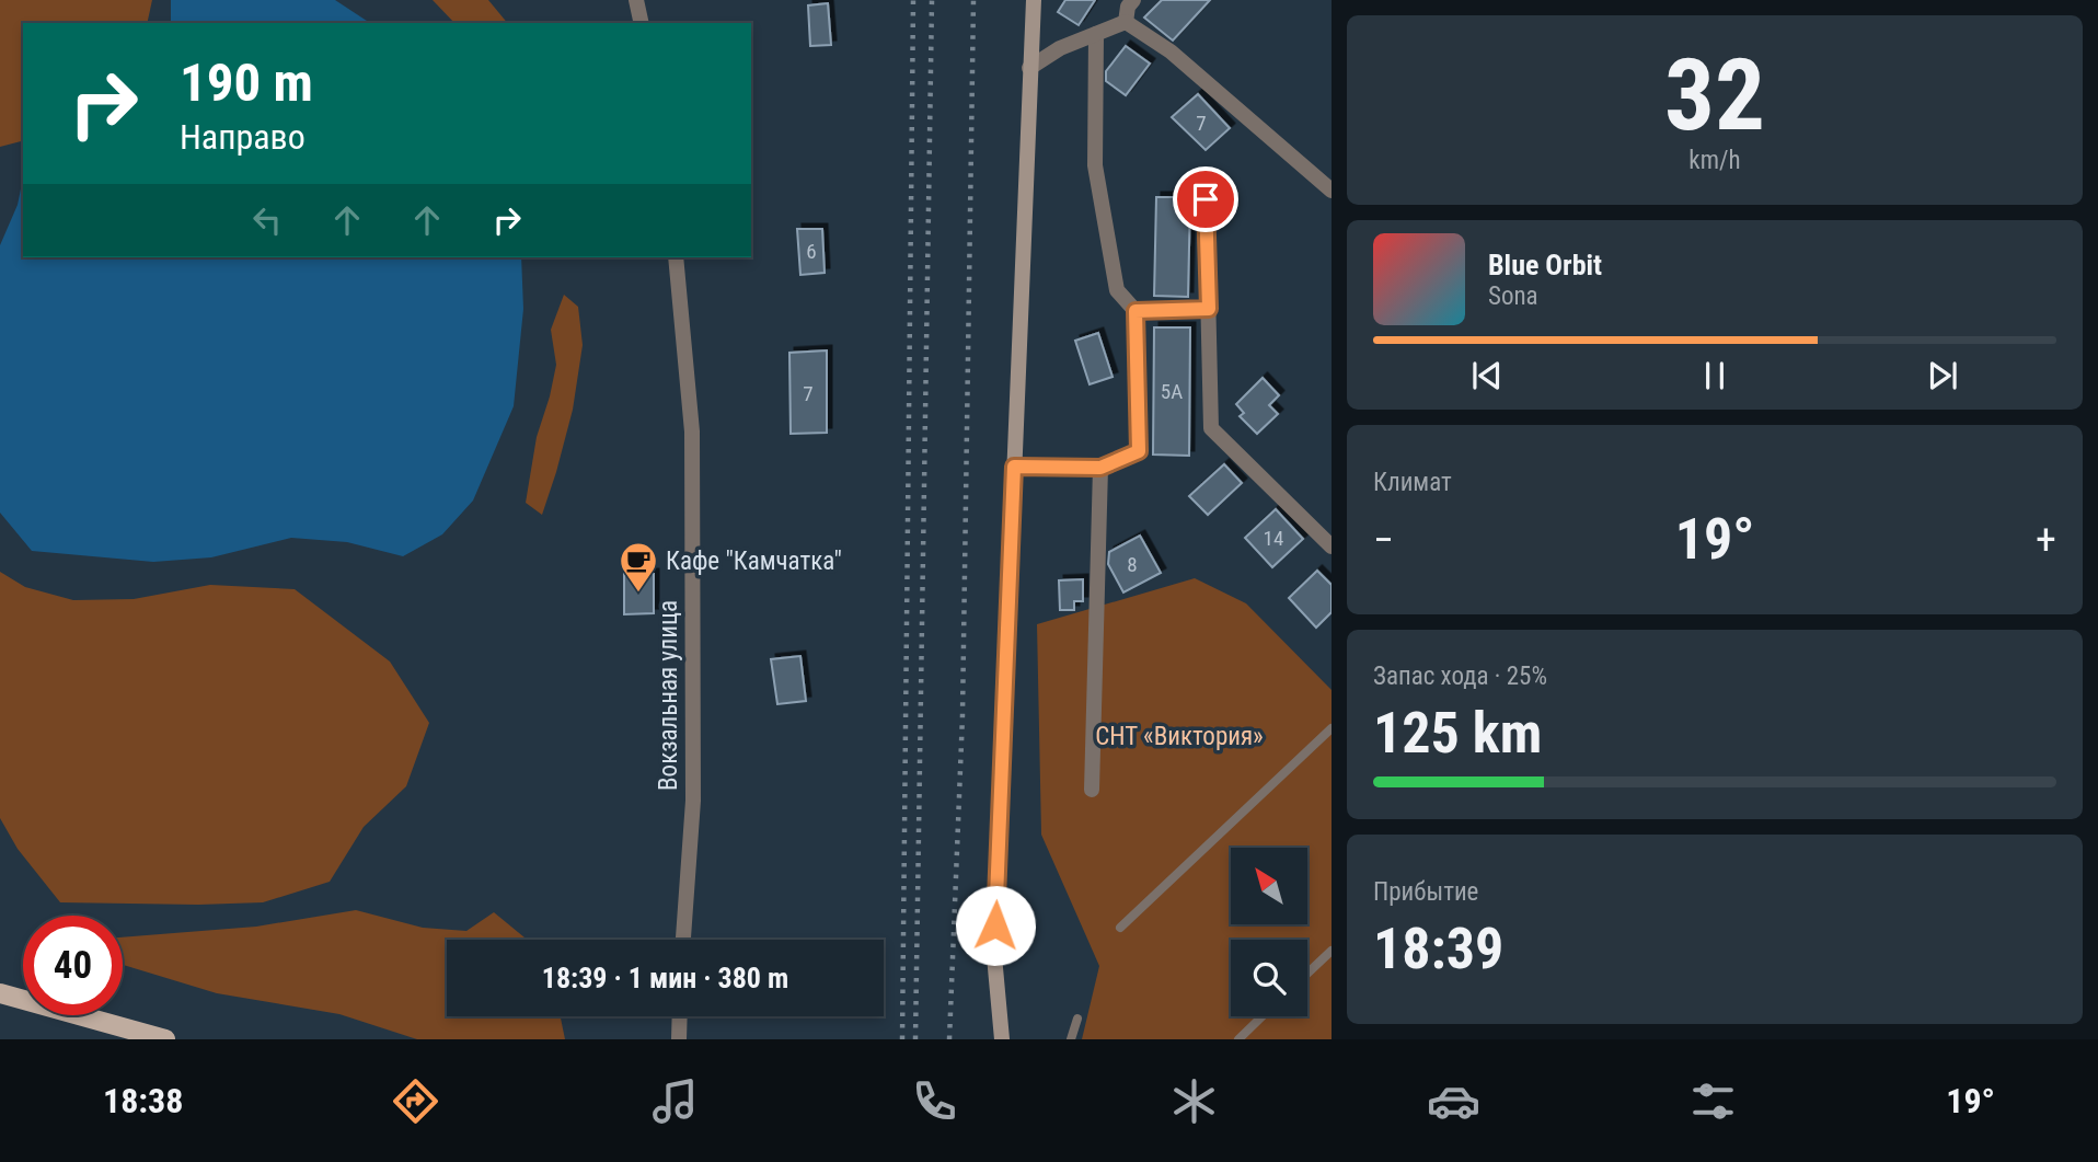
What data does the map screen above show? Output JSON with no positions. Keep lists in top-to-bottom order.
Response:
{
  "streets": {
    "street": ["Вокзальная улица"]
  },
  "parks": ["СНТ «Виктория»"],
  "places": {
    "cafe": ["Кафе \"Камчатка\""]
  },
  "house_numbers": [
    "7",
    "6",
    "5А",
    "7",
    "14",
    "8"
  ],
  "north": "top left",
  "page": {
    "tile": [
      ["32", "km/h"],
      "Климат",
      ["Запас хода · 25%", "125 km"],
      ["Прибытие", "18:39"]
    ],
    "turn": ["190 m", "Направо"],
    "song": ["Blue Orbit", "Sona"],
    "heat": ["−", "19°", "+"],
    "limit": "40",
    "trip": "18:39 · 1 мин · 380 m",
    "tabs": ["18:38", "19°"]
  }
}
